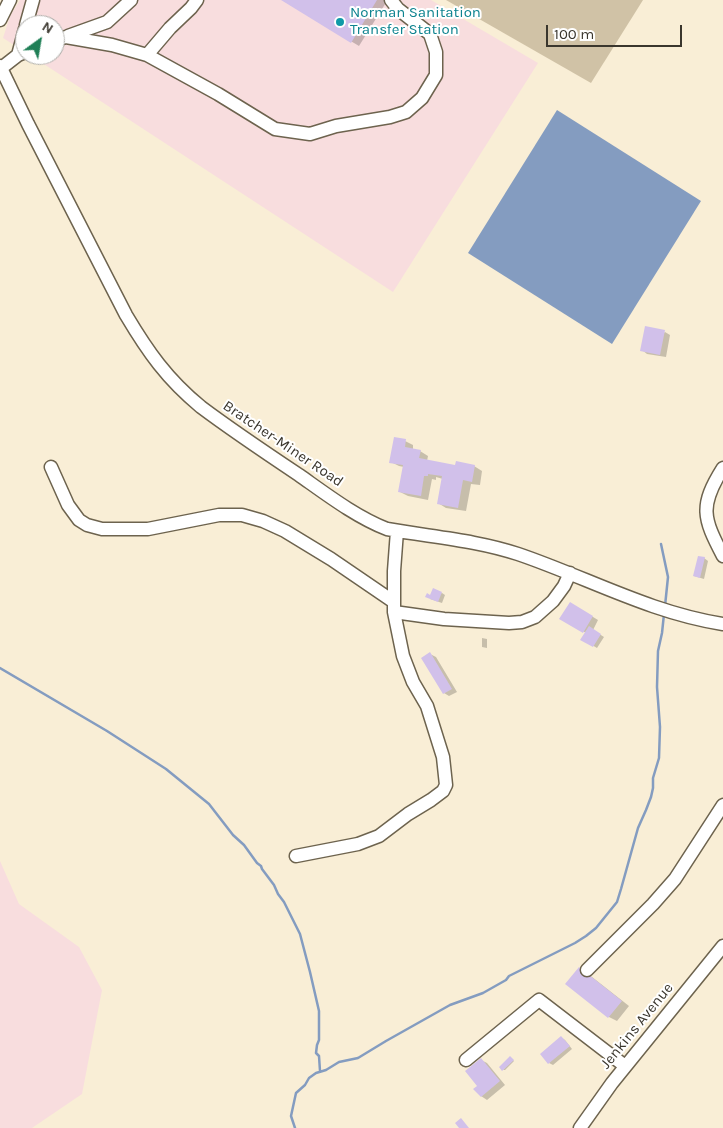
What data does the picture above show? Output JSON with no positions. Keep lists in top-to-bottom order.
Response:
{
  "streets": {
    "street": ["Bratcher-Miner Road", "Jenkins Avenue"]
  },
  "places": ["Norman Sanitation Transfer Station"],
  "scale_bar": "100 m",
  "north": "top right"
}
